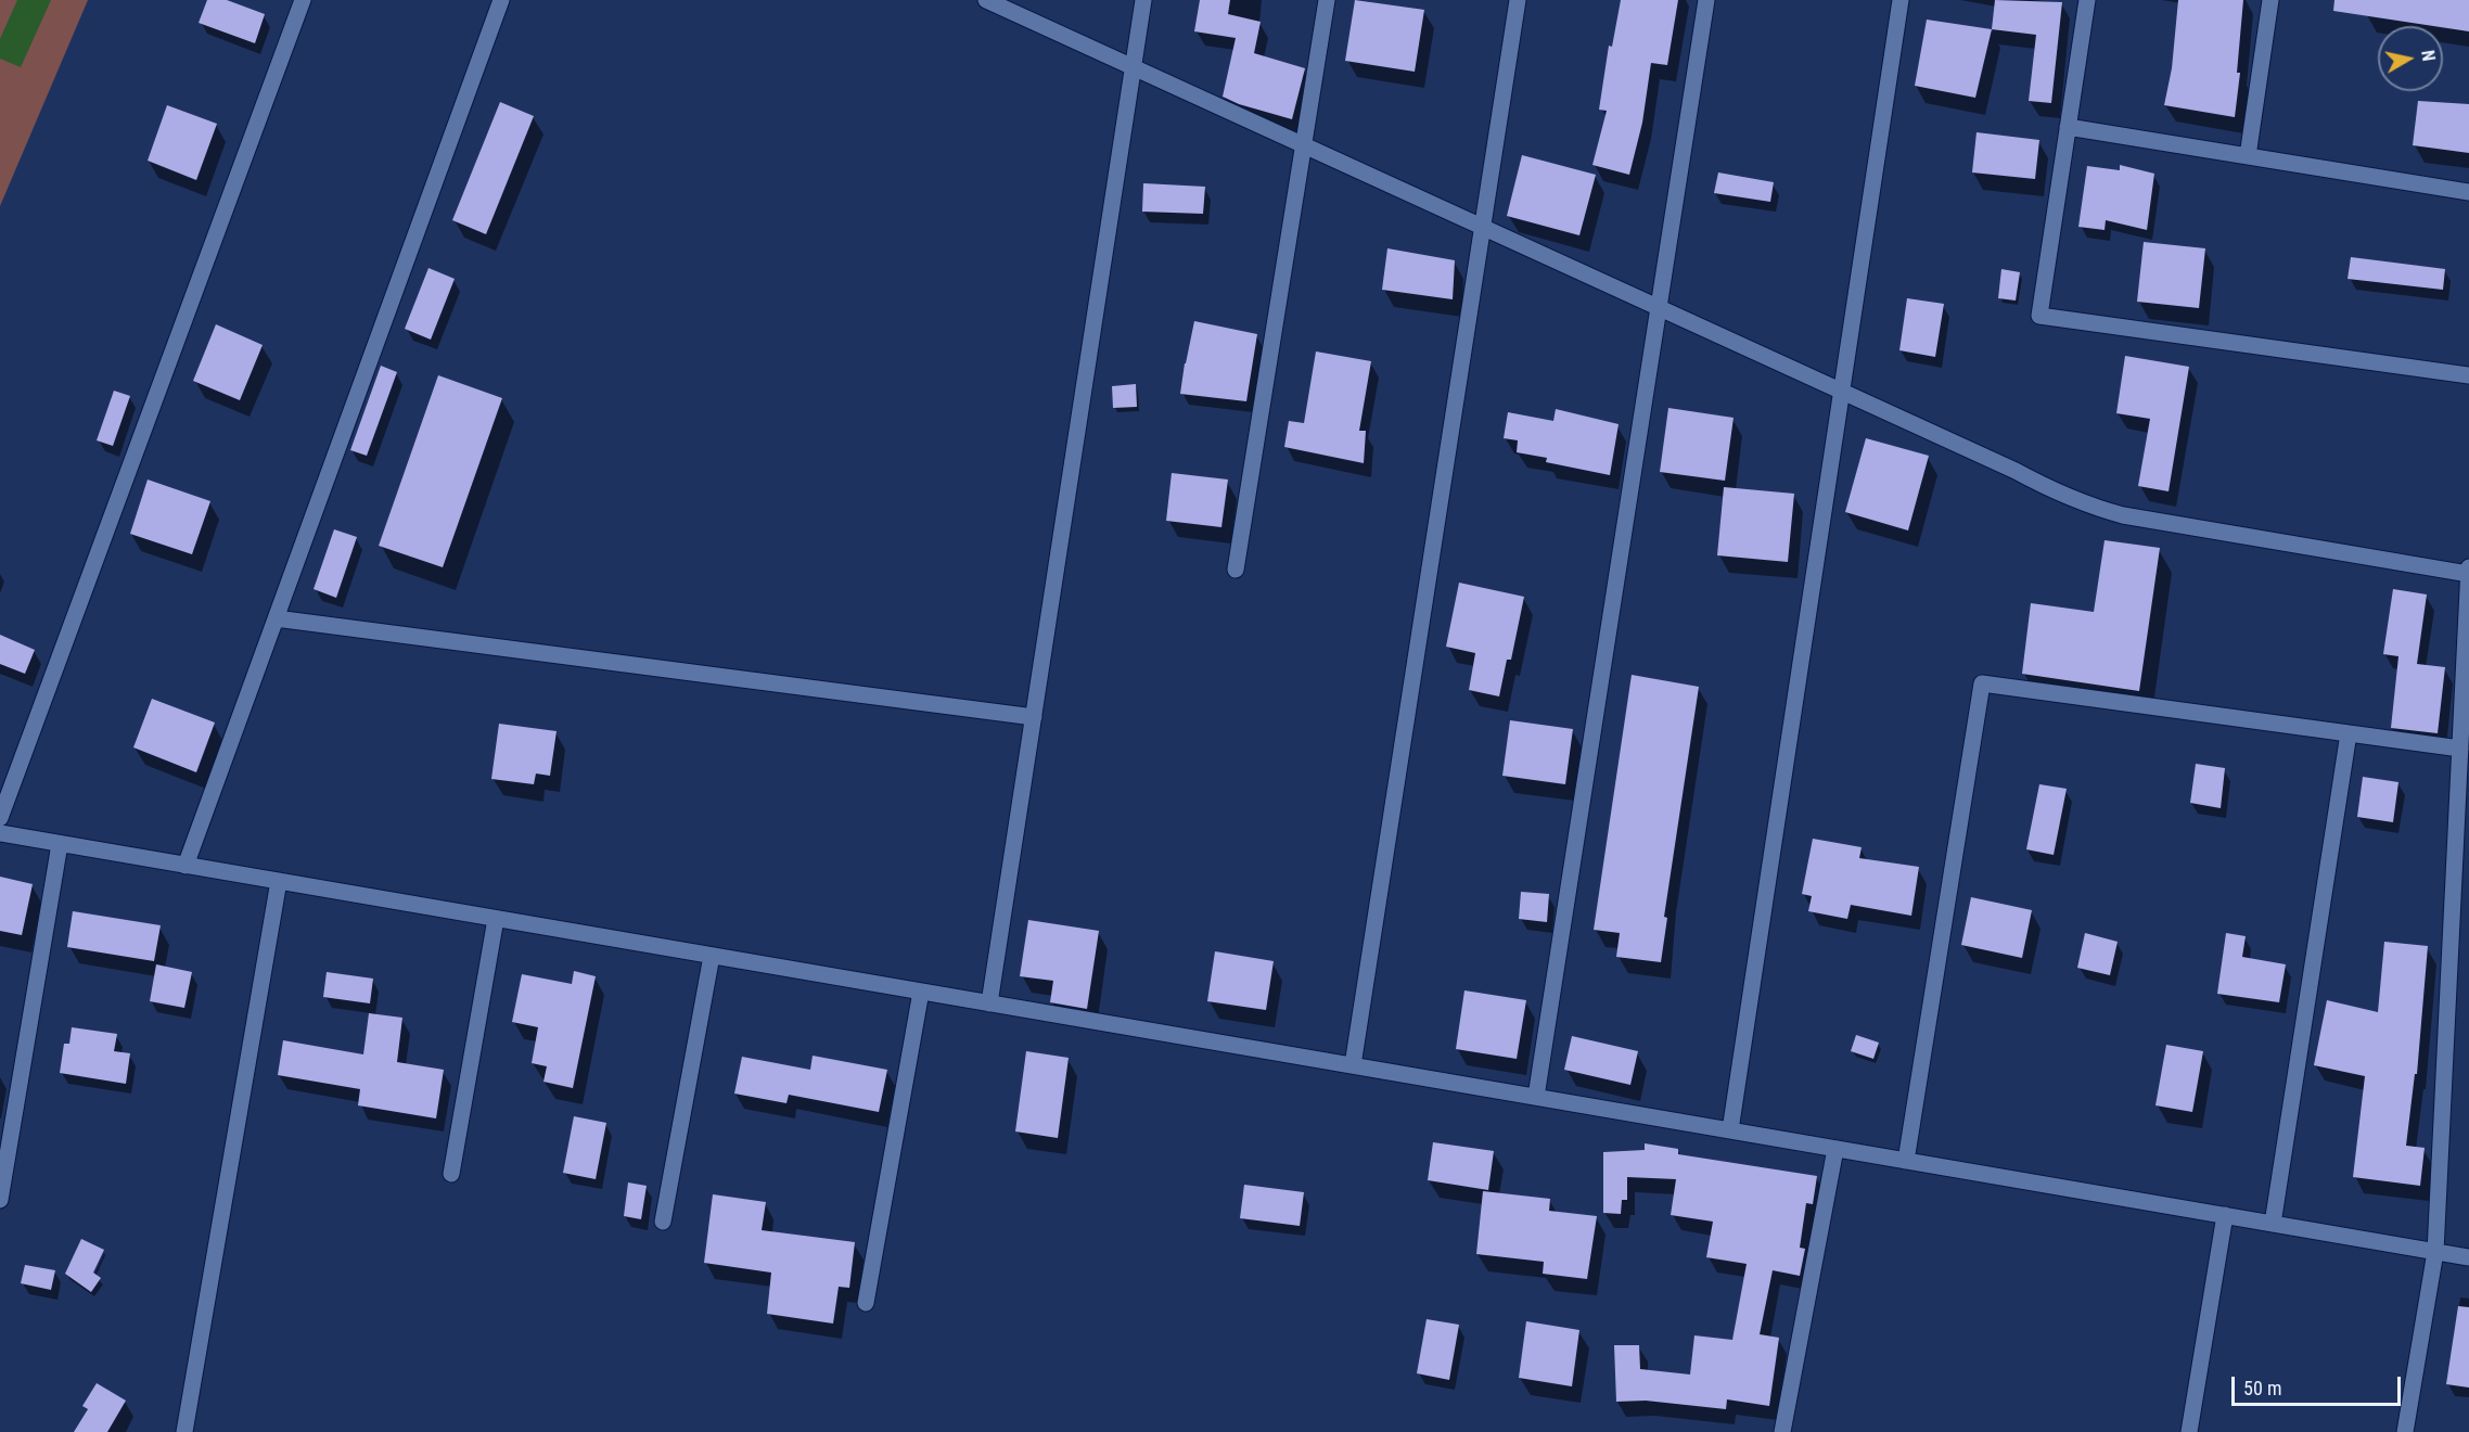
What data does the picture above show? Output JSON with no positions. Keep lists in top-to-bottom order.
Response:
{
  "scale_bar": "50 m",
  "north": "right"
}
